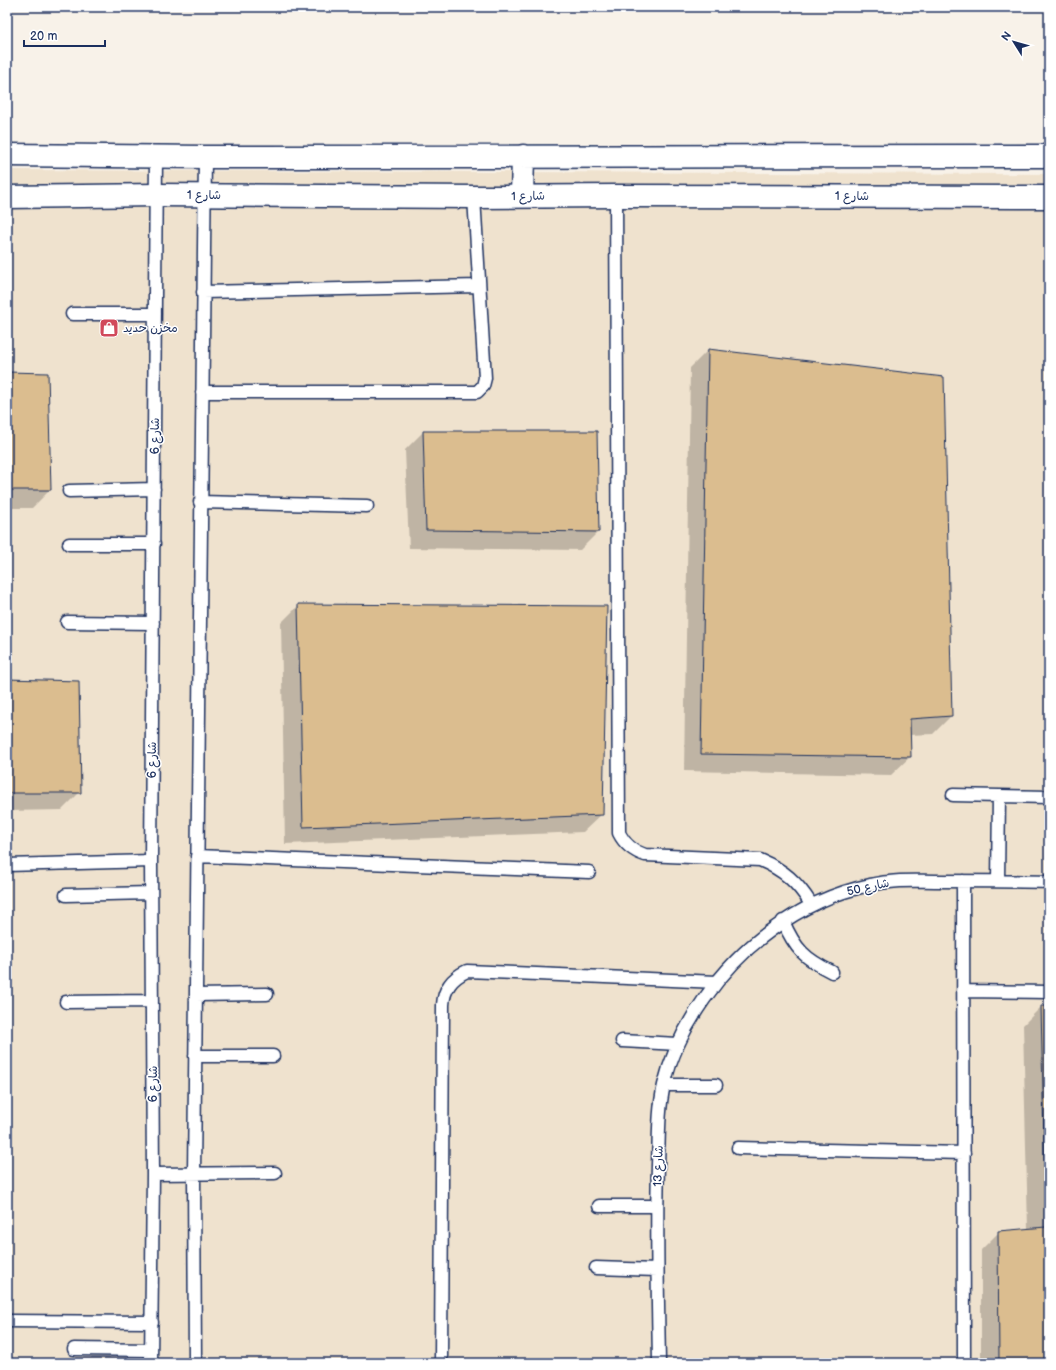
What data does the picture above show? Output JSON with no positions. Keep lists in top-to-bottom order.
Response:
{
  "streets": {
    "street": ["شارع 1"],
    "lane": ["شارع 6", "شارع 50", "شارع 13"]
  },
  "crossings": [
    ["شارع 1", "شارع 6"],
    ["شارع 50", "شارع 13"]
  ],
  "places": {
    "shop": ["مخزن حديد"]
  },
  "scale_bar": "20 m",
  "north": "top left"
}
